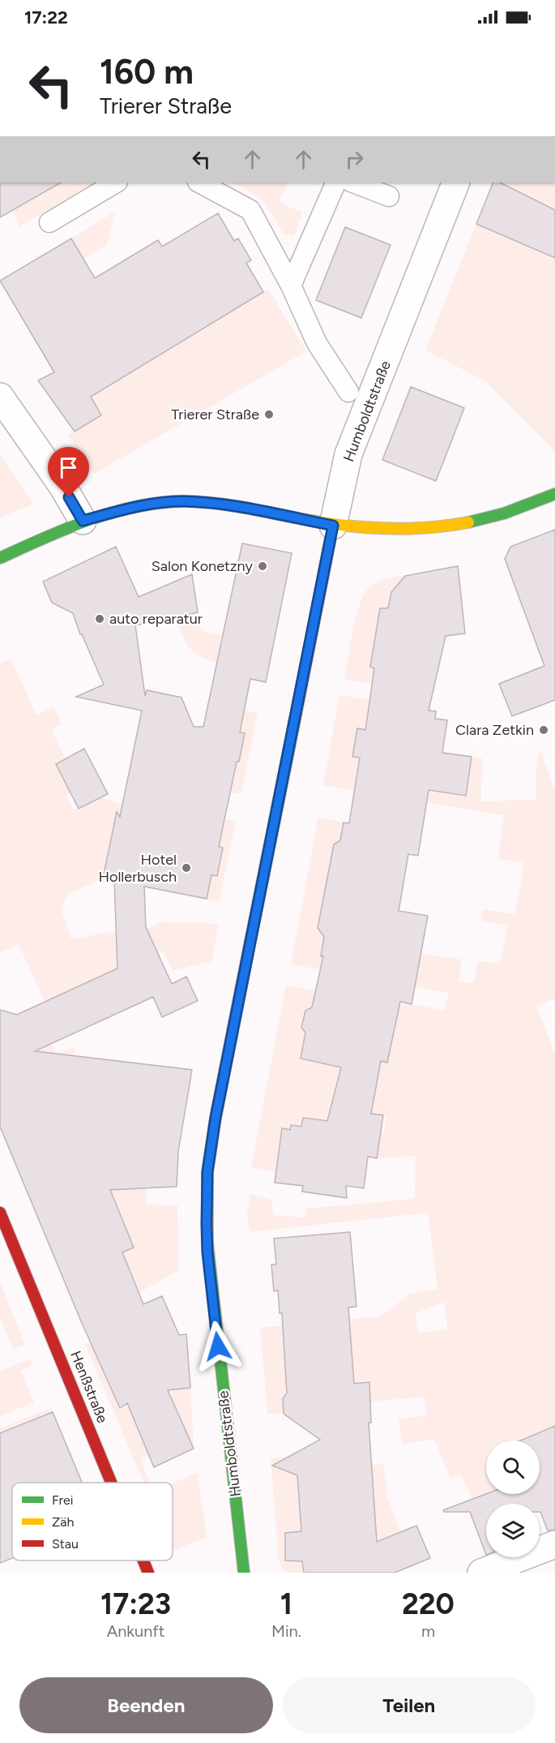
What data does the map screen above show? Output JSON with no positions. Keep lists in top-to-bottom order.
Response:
{
  "streets": {
    "street": ["Humboldtstraße", "Henßstraße"]
  },
  "places": [
    "Trierer Straße",
    "Salon Konetzny",
    "auto reparatur",
    "Clara Zetkin",
    "Hotel Hollerbusch"
  ],
  "legend": ["Frei", "Zäh", "Stau"],
  "page": {
    "status": "17:22",
    "turn": ["160 m", "Trierer Straße"],
    "eta": [
      "17:23",
      "Ankunft",
      "1",
      "Min.",
      "220",
      "m"
    ],
    "buttons": ["Beenden", "Teilen"]
  }
}
